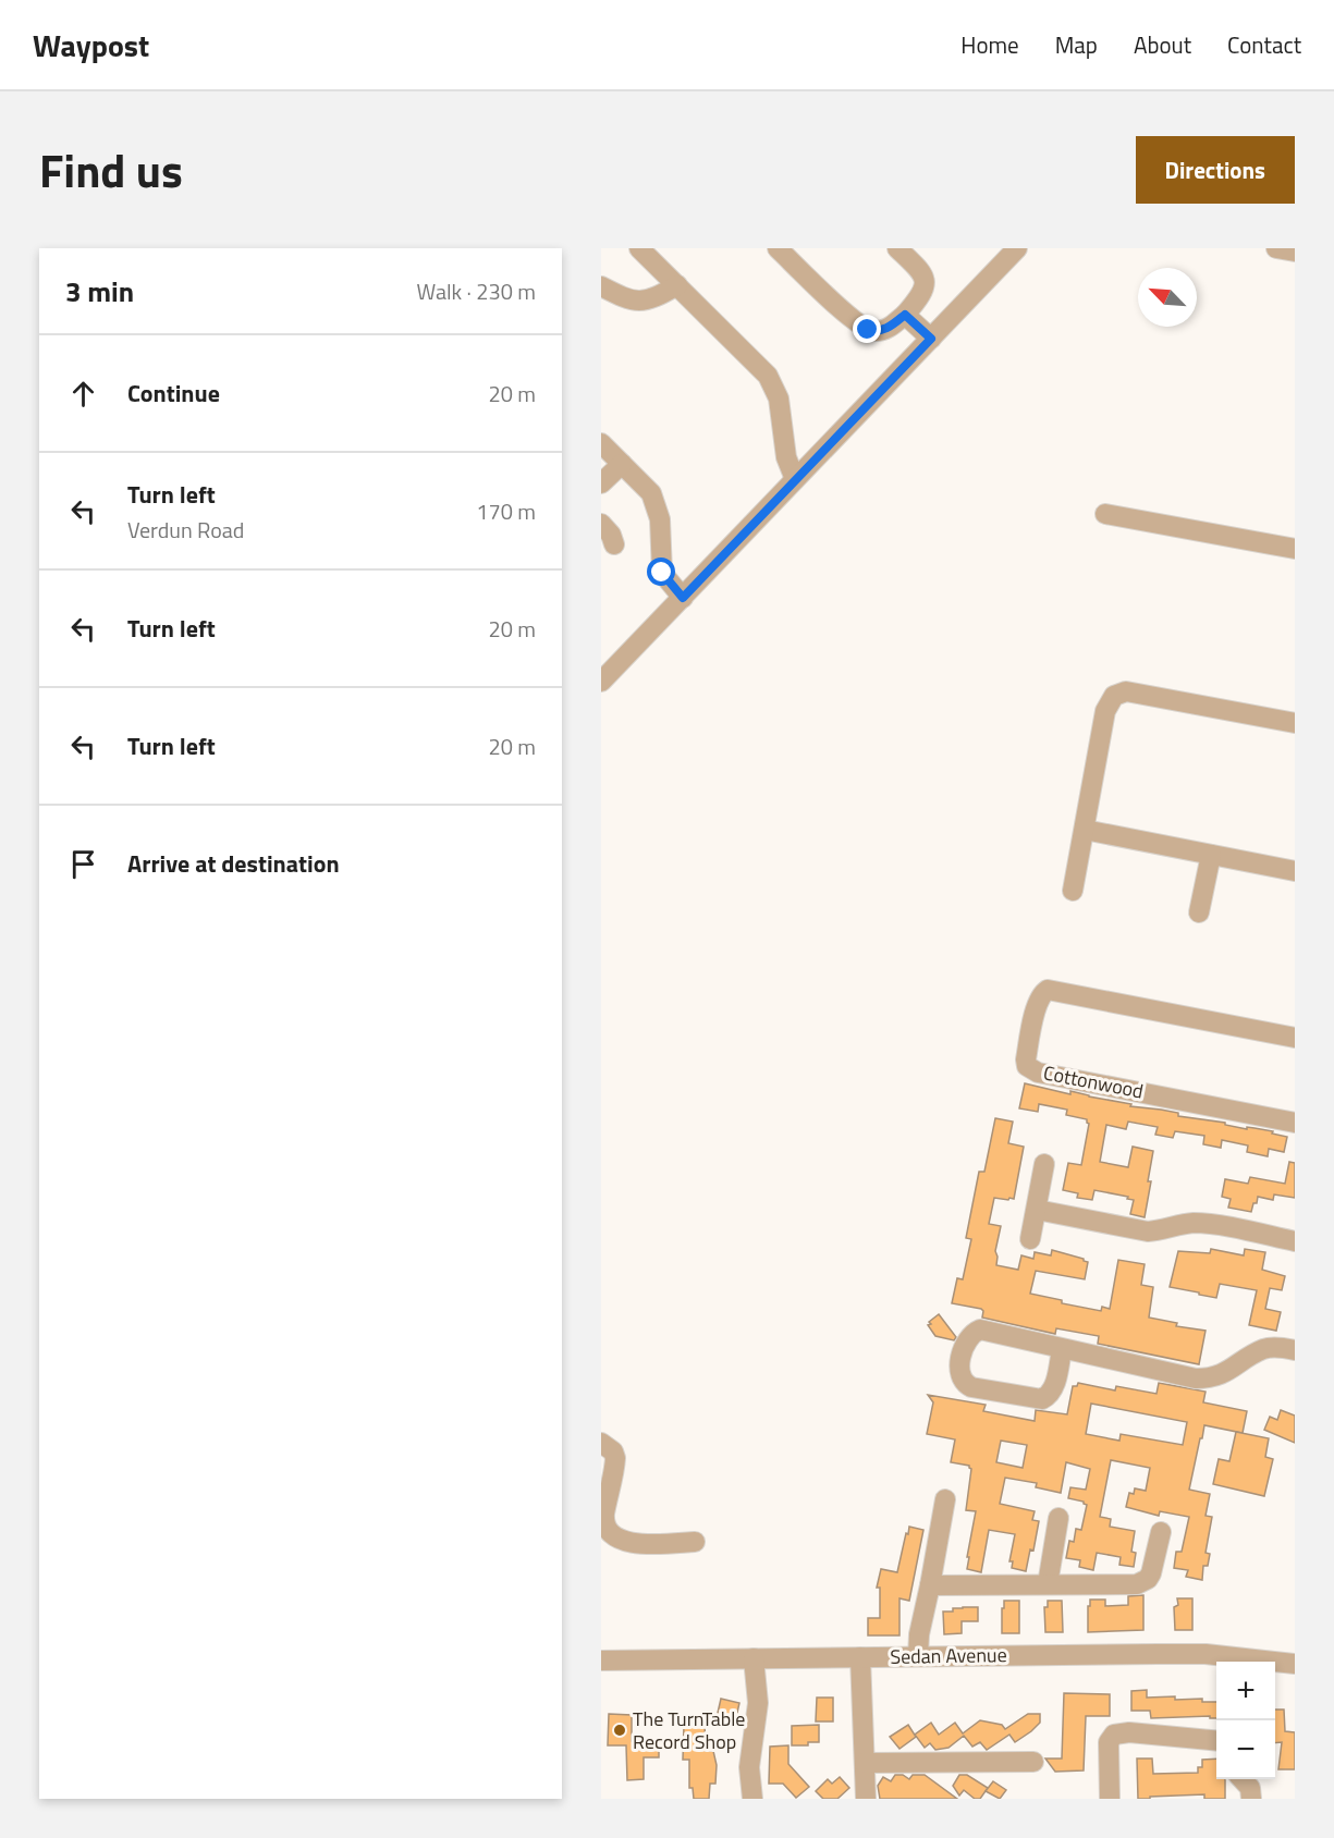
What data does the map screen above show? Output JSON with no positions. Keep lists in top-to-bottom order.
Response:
{
  "streets": {
    "street": ["Cottonwood", "Sedan Avenue"]
  },
  "places": ["The TurnTable Record Shop"],
  "north": "top left",
  "page": {
    "header": "Waypost",
    "nav": [
      "Home",
      "Map",
      "About",
      "Contact"
    ],
    "title": "Find us",
    "buttons": "Directions",
    "heading": ["3 min", "Walk · 230 m"],
    "list": [
      ["Continue", "20 m"],
      ["Turn left", "Verdun Road", "170 m"],
      ["Turn left", "20 m"],
      ["Turn left", "20 m"],
      "Arrive at destination"
    ],
    "map_buttons": ["+", "−"]
  }
}
